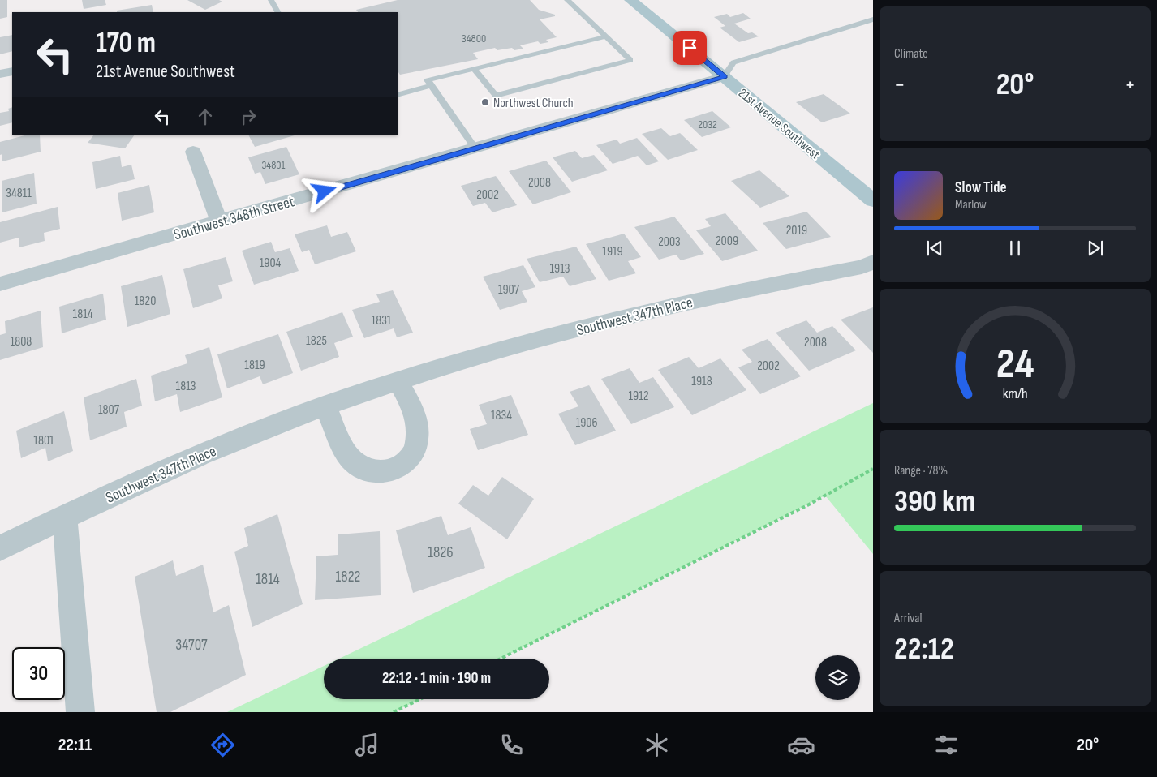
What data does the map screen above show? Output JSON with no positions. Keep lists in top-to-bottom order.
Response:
{
  "streets": {
    "main road": ["21st Avenue Southwest"],
    "street": ["Southwest 348th Street", "Southwest 347th Place"]
  },
  "crossings": [
    ["21st Avenue Southwest", "Southwest 348th Street"]
  ],
  "places": ["Northwest Church"],
  "house_numbers": [
    "34800",
    "2032",
    "34801",
    "2008",
    "34811",
    "2002",
    "2019",
    "2009",
    "2003",
    "1919",
    "1904",
    "1913",
    "1907",
    "1820",
    "1814",
    "1831",
    "1825",
    "1808",
    "2008",
    "1819",
    "2002",
    "1918",
    "1813",
    "1912",
    "1807",
    "1834",
    "1906",
    "1801",
    "1826",
    "1822",
    "1814",
    "34707"
  ],
  "page": {
    "tile": [
      "Climate",
      ["Range · 78%", "390 km"],
      ["Arrival", "22:12"]
    ],
    "turn": ["170 m", "21st Avenue Southwest"],
    "heat": ["−", "20°", "+"],
    "song": ["Slow Tide", "Marlow"],
    "limit": "30",
    "trip": "22:12 · 1 min · 190 m",
    "tabs": ["22:11", "20°"],
    "gauge": ["24", "km/h"]
  }
}
